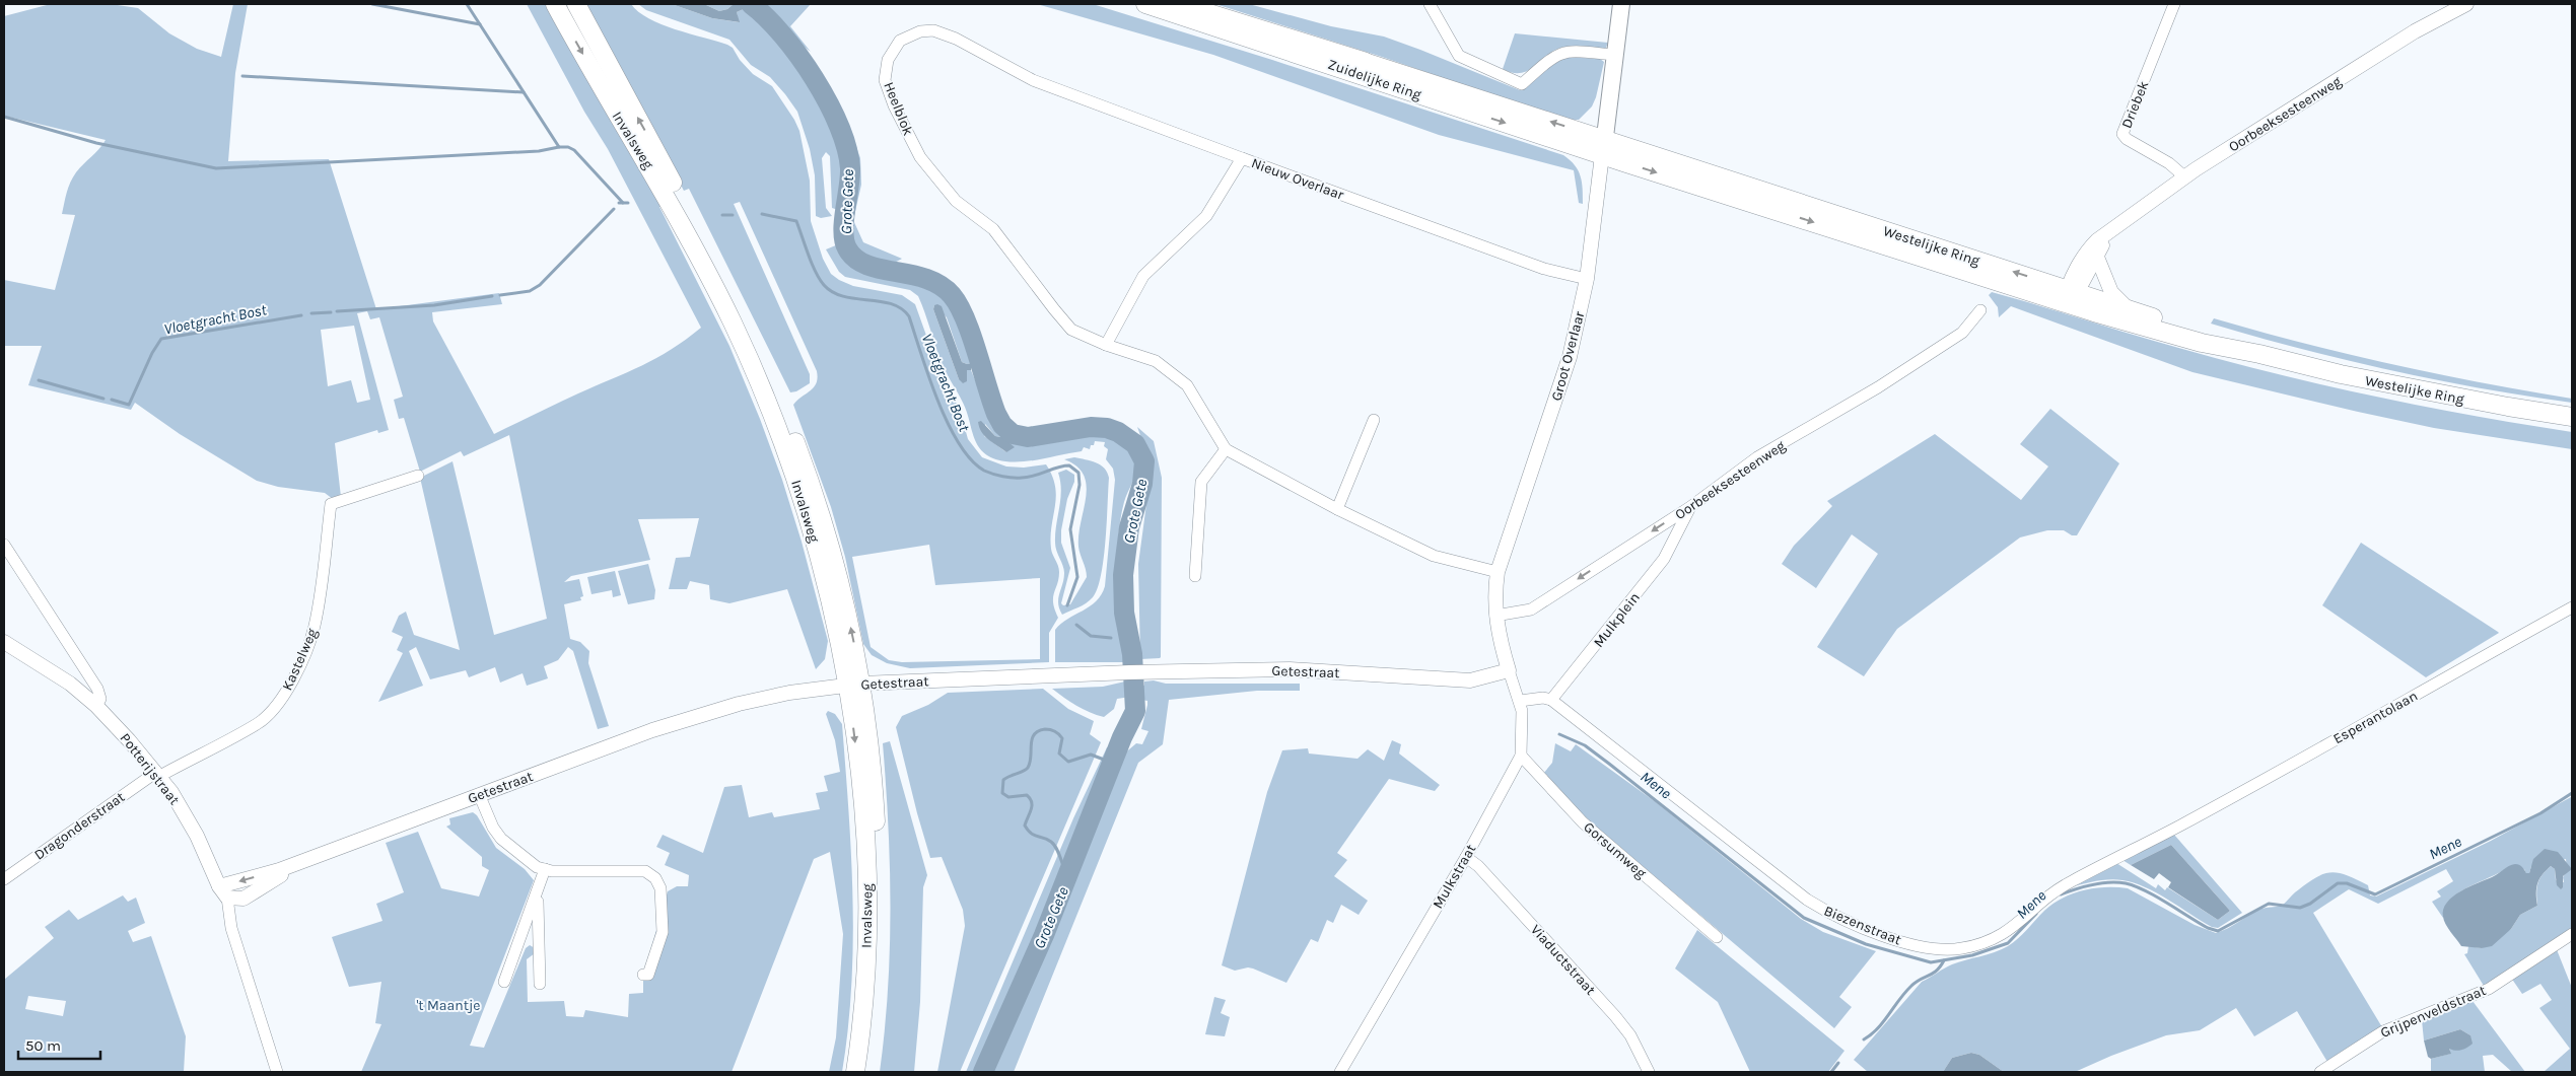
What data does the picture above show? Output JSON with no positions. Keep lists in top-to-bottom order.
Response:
{
  "streets": {
    "highway": ["Zuidelijke Ring"],
    "main road": ["Invalsweg", "Westelijke Ring", "Groot Overlaar"],
    "street": [
      "Driebek",
      "Heelblok",
      "Oorbeeksesteenweg",
      "Nieuw Overlaar",
      "Mulkplein",
      "Kastelweg",
      "Getestraat",
      "Esperantolaan",
      "Potterijstraat",
      "Dragonderstraat",
      "Gorsumweg",
      "Mulkstraat",
      "Biezenstraat",
      "Viaductstraat",
      "Grijpenveldstraat"
    ]
  },
  "crossings": [
    ["Zuidelijke Ring", "Westelijke Ring"],
    ["Zuidelijke Ring", "Groot Overlaar"],
    ["Driebek", "Oorbeeksesteenweg"],
    ["Heelblok", "Nieuw Overlaar"],
    ["Oorbeeksesteenweg", "Westelijke Ring"],
    ["Oorbeeksesteenweg", "Groot Overlaar"],
    ["Oorbeeksesteenweg", "Mulkplein"],
    ["Invalsweg", "Getestraat"],
    ["Nieuw Overlaar", "Groot Overlaar"],
    ["Westelijke Ring", "Groot Overlaar"],
    ["Groot Overlaar", "Getestraat"],
    ["Groot Overlaar", "Mulkstraat"],
    ["Mulkplein", "Biezenstraat"],
    ["Kastelweg", "Potterijstraat"],
    ["Kastelweg", "Dragonderstraat"],
    ["Getestraat", "Potterijstraat"],
    ["Getestraat", "Mulkstraat"],
    ["Esperantolaan", "Biezenstraat"],
    ["Potterijstraat", "Dragonderstraat"],
    ["Gorsumweg", "Mulkstraat"],
    ["Mulkstraat", "Viaductstraat"]
  ],
  "water": ["Grote Gete", "Vloetgracht Bost", "Mene"],
  "parks": ["'t Maantje"],
  "scale_bar": "50 m"
}
